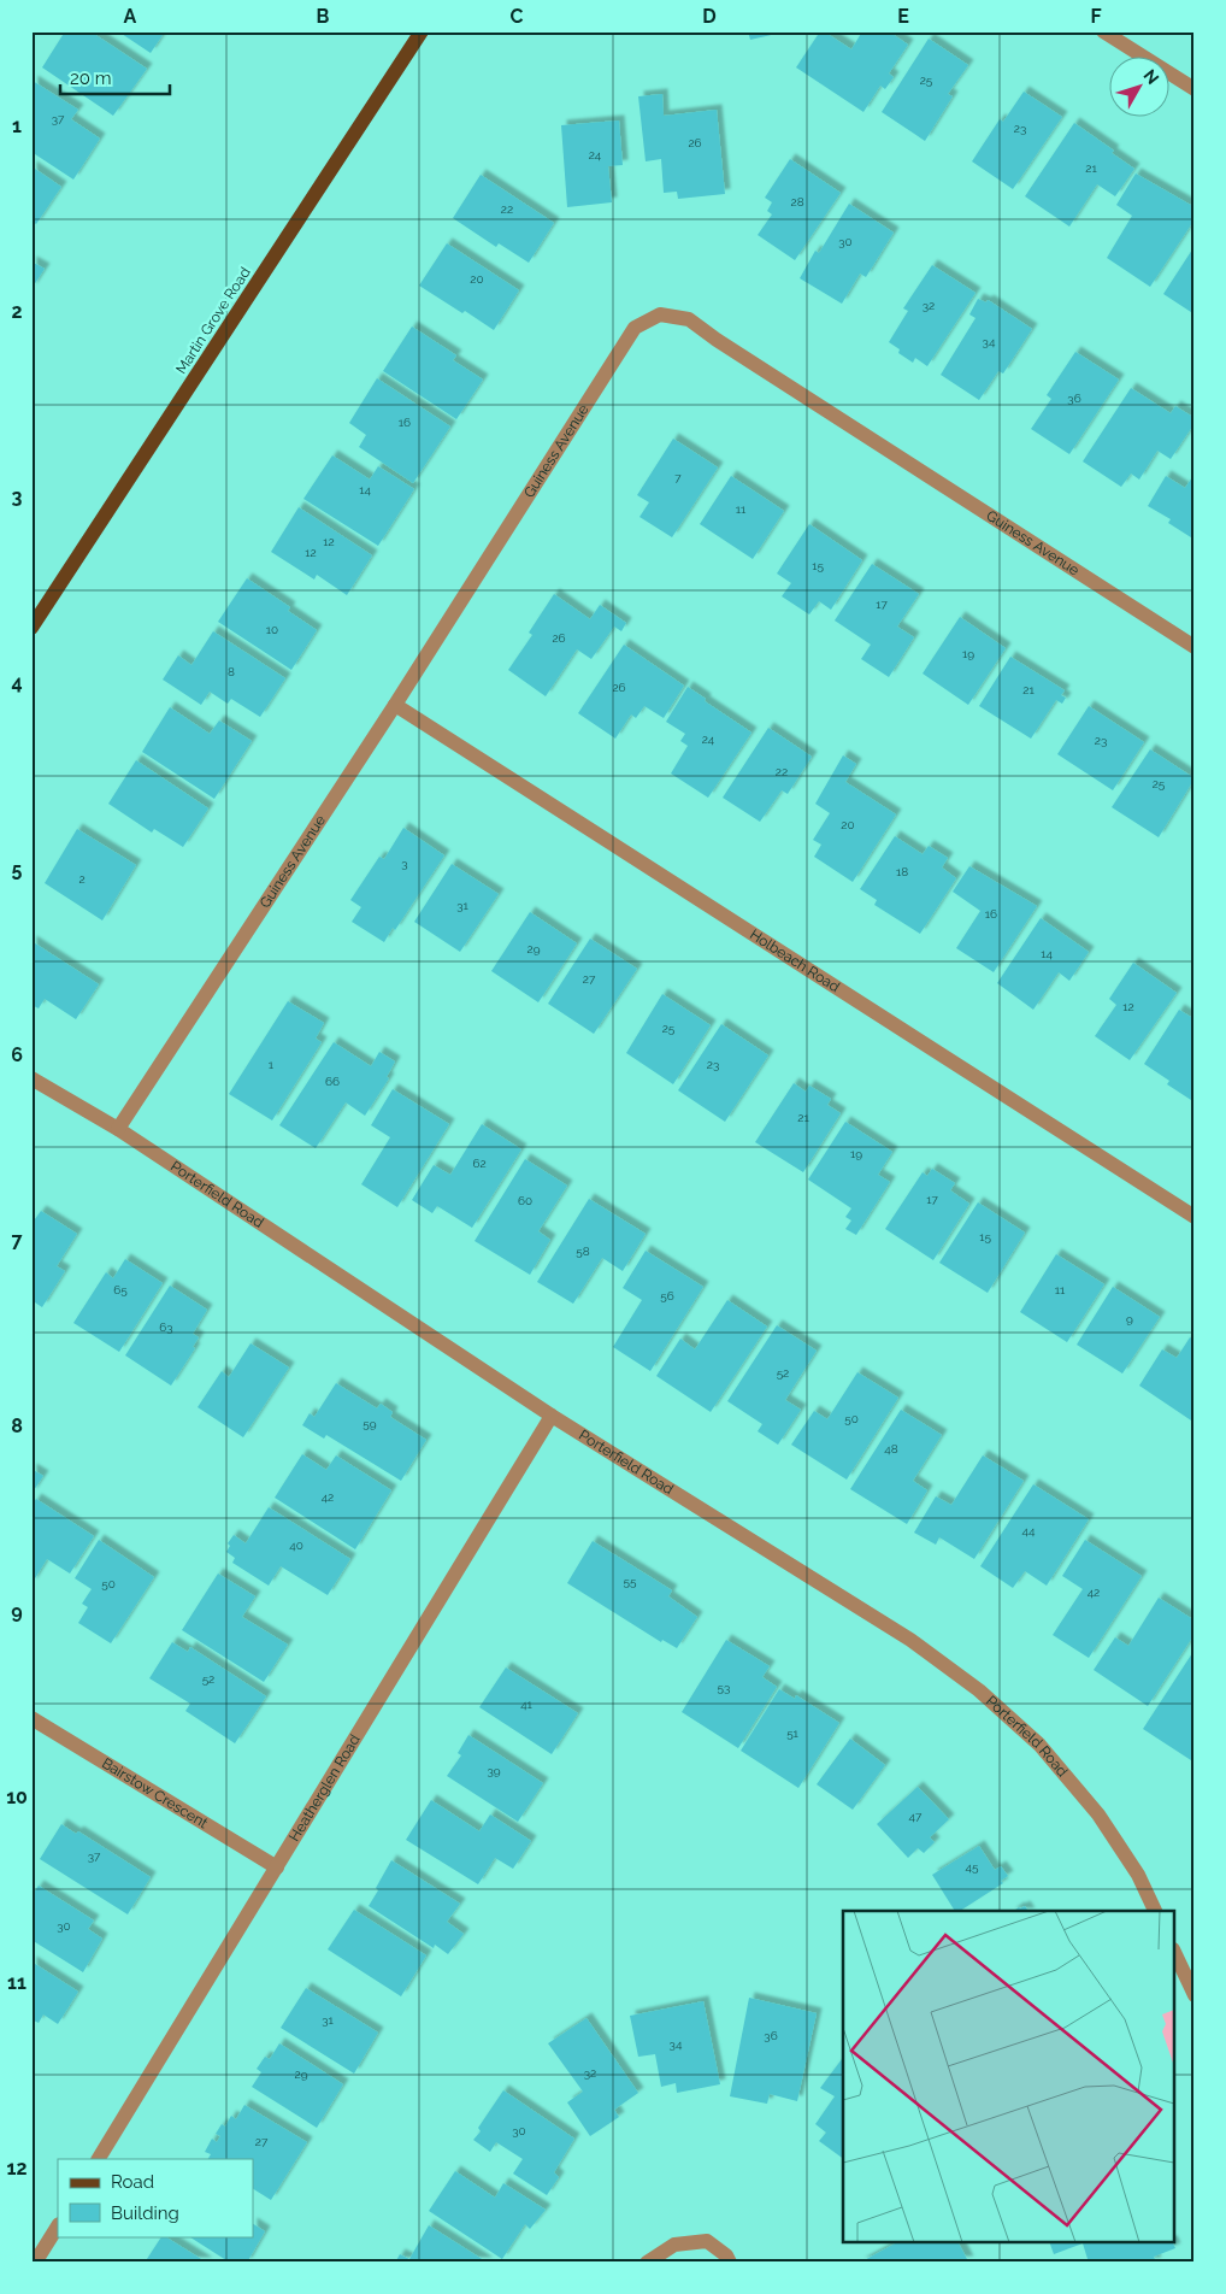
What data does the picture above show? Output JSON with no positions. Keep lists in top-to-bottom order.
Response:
{
  "streets": {
    "main road": ["Martin Grove Road"],
    "street": [
      "Guiness Avenue",
      "Holbeach Road",
      "Porterfield Road",
      "Heatherglen Road",
      "Bairstow Crescent"
    ]
  },
  "crossings": [
    ["Guiness Avenue", "Holbeach Road"],
    ["Guiness Avenue", "Porterfield Road"],
    ["Porterfield Road", "Heatherglen Road"],
    ["Heatherglen Road", "Bairstow Crescent"]
  ],
  "house_numbers": [
    "25",
    "37",
    "23",
    "26",
    "24",
    "21",
    "28",
    "22",
    "30",
    "20",
    "32",
    "34",
    "36",
    "16",
    "7",
    "14",
    "11",
    "12",
    "12",
    "15",
    "17",
    "10",
    "26",
    "19",
    "8",
    "26",
    "21",
    "24",
    "23",
    "22",
    "25",
    "20",
    "3",
    "18",
    "2",
    "31",
    "16",
    "29",
    "14",
    "27",
    "12",
    "25",
    "1",
    "23",
    "66",
    "21",
    "19",
    "62",
    "17",
    "60",
    "15",
    "58",
    "65",
    "11",
    "56",
    "9",
    "63",
    "52",
    "50",
    "59",
    "48",
    "42",
    "44",
    "40",
    "55",
    "50",
    "42",
    "52",
    "53",
    "41",
    "51",
    "39",
    "47",
    "37",
    "45",
    "30",
    "31",
    "36",
    "34",
    "32",
    "29",
    "30",
    "27"
  ],
  "legend": ["Road", "Building"],
  "scale_bar": "20 m",
  "north": "top right",
  "grid": {
    "columns": [
      "A",
      "B",
      "C",
      "D",
      "E",
      "F"
    ],
    "rows": [
      "1",
      "2",
      "3",
      "4",
      "5",
      "6",
      "7",
      "8",
      "9",
      "10",
      "11",
      "12"
    ]
  }
}
